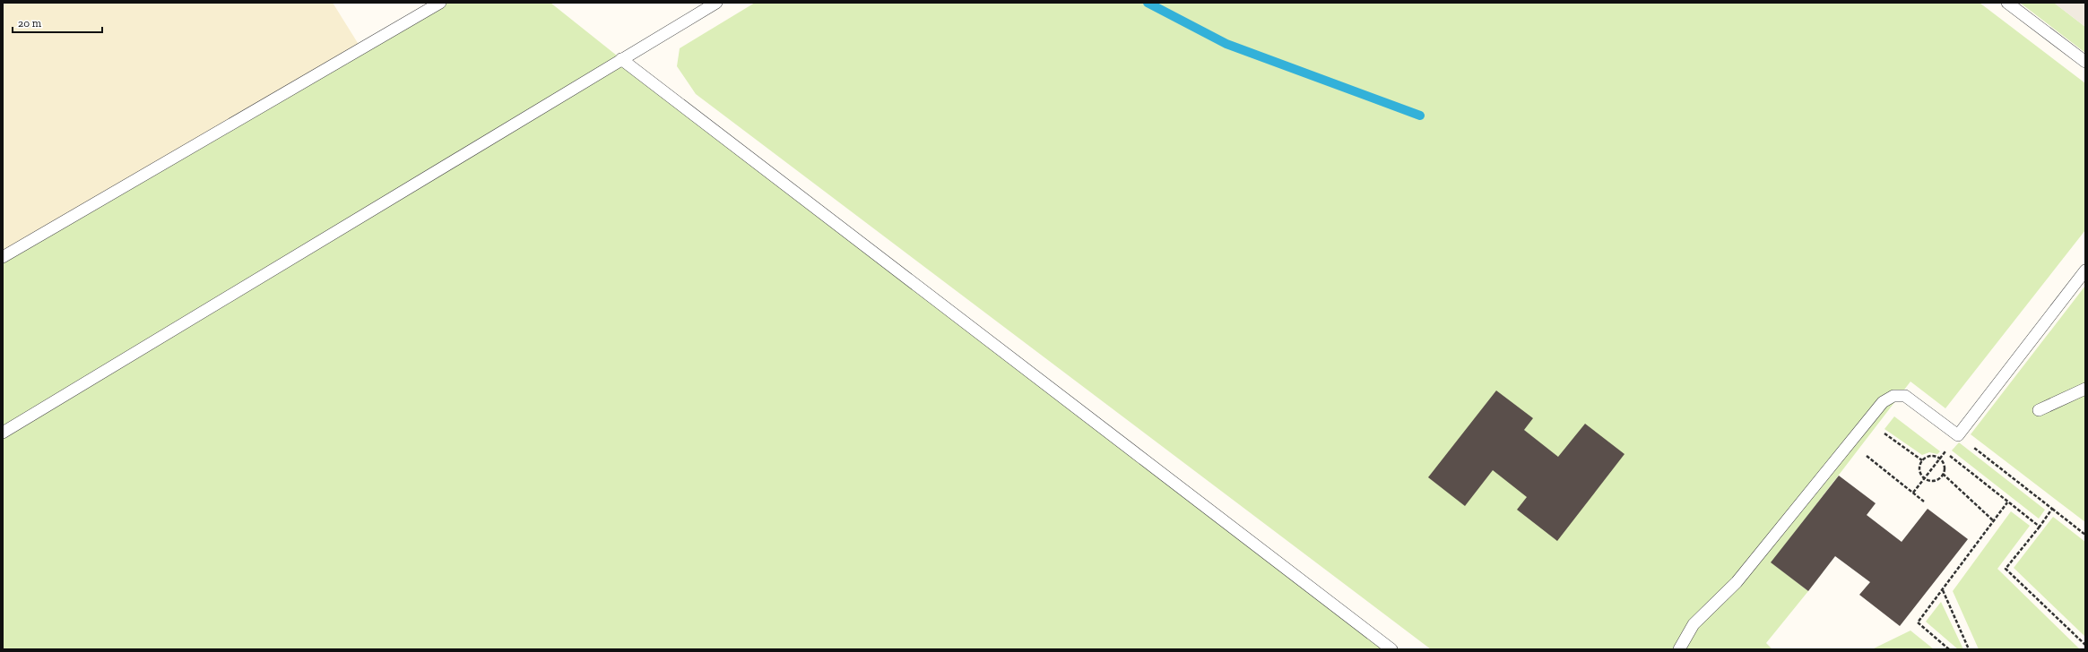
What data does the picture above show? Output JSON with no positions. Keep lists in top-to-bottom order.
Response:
{
  "scale_bar": "20 m"
}
